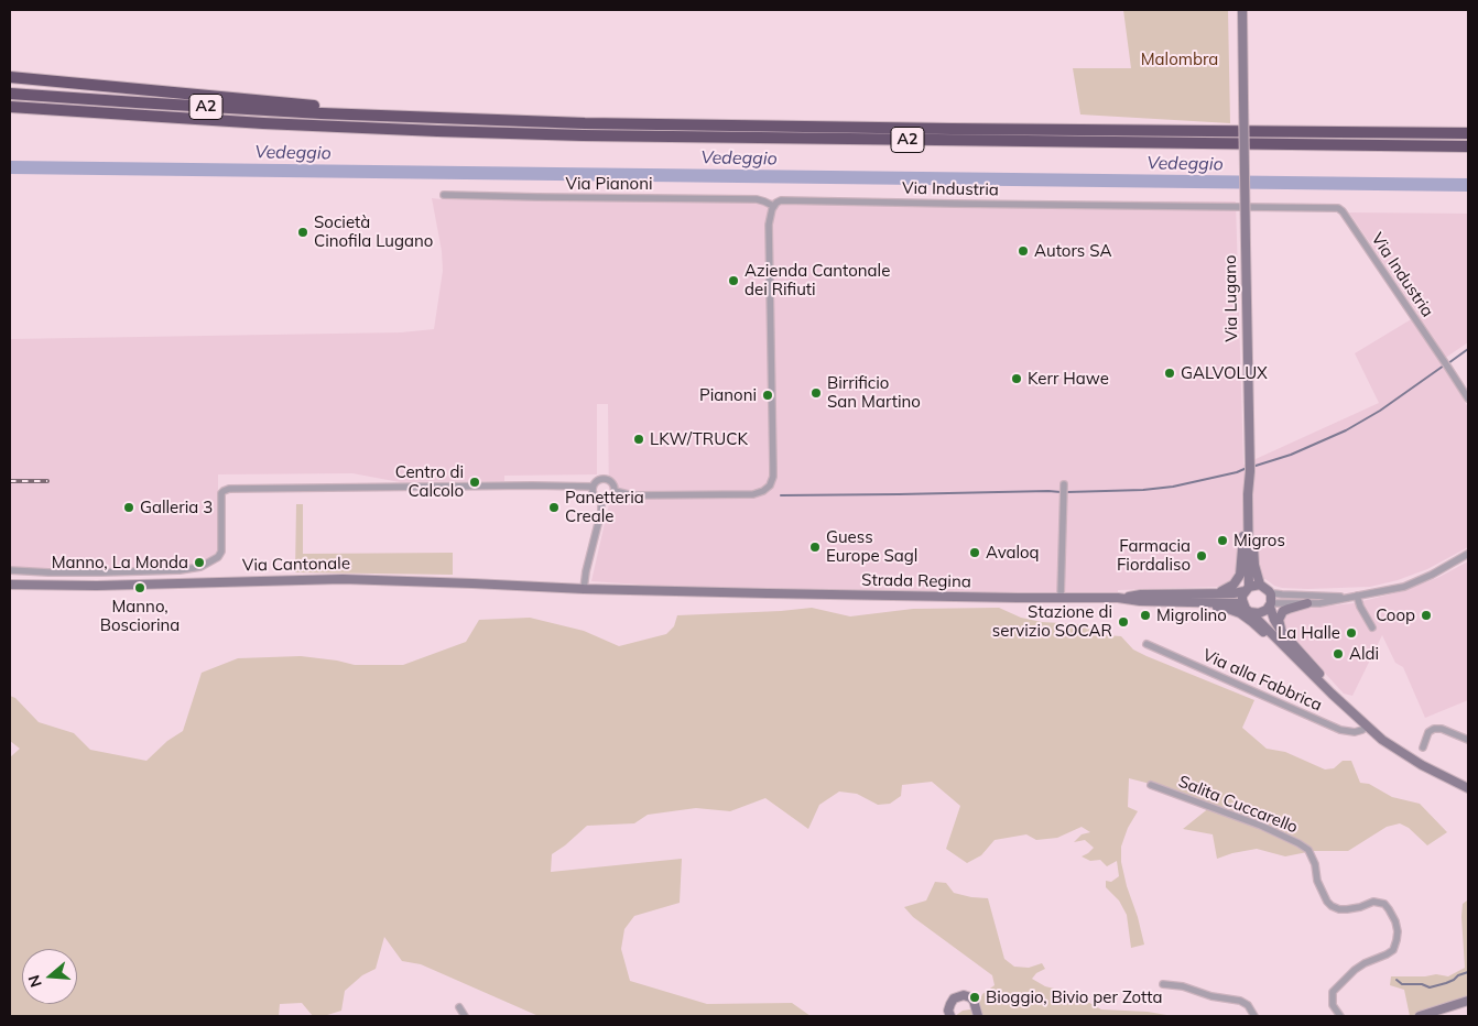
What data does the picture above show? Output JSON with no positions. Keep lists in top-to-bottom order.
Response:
{
  "streets": {
    "highway": ["A2"],
    "main road": ["Via Lugano", "Via Cantonale", "Strada Regina"],
    "street": [
      "Via Pianoni",
      "Via Industria",
      "Via alla Fabbrica",
      "Salita Cuccarello"
    ]
  },
  "crossings": [
    ["Via Pianoni", "Via Industria"],
    ["Via Lugano", "Strada Regina"],
    ["Via Cantonale", "Strada Regina"],
    ["Strada Regina", "Via alla Fabbrica"]
  ],
  "water": ["Vedeggio"],
  "parks": ["Malombra"],
  "places": [
    "Società Cinofila Lugano",
    "Autors SA",
    "Azienda Cantonale dei Rifiuti",
    "GALVOLUX",
    "Kerr Hawe",
    "Birrificio San Martino",
    "Pianoni",
    "LKW/TRUCK",
    "Centro di Calcolo",
    "Galleria 3",
    "Panetteria Creale",
    "Migros",
    "Guess Europe Sagl",
    "Avaloq",
    "Farmacia Fiordaliso",
    "Manno, La Monda",
    "Manno, Bosciorina",
    "Migrolino",
    "Coop",
    "Stazione di servizio SOCAR",
    "La Halle",
    "Aldi",
    "Bioggio, Bivio per Zotta"
  ],
  "north": "left"
}
